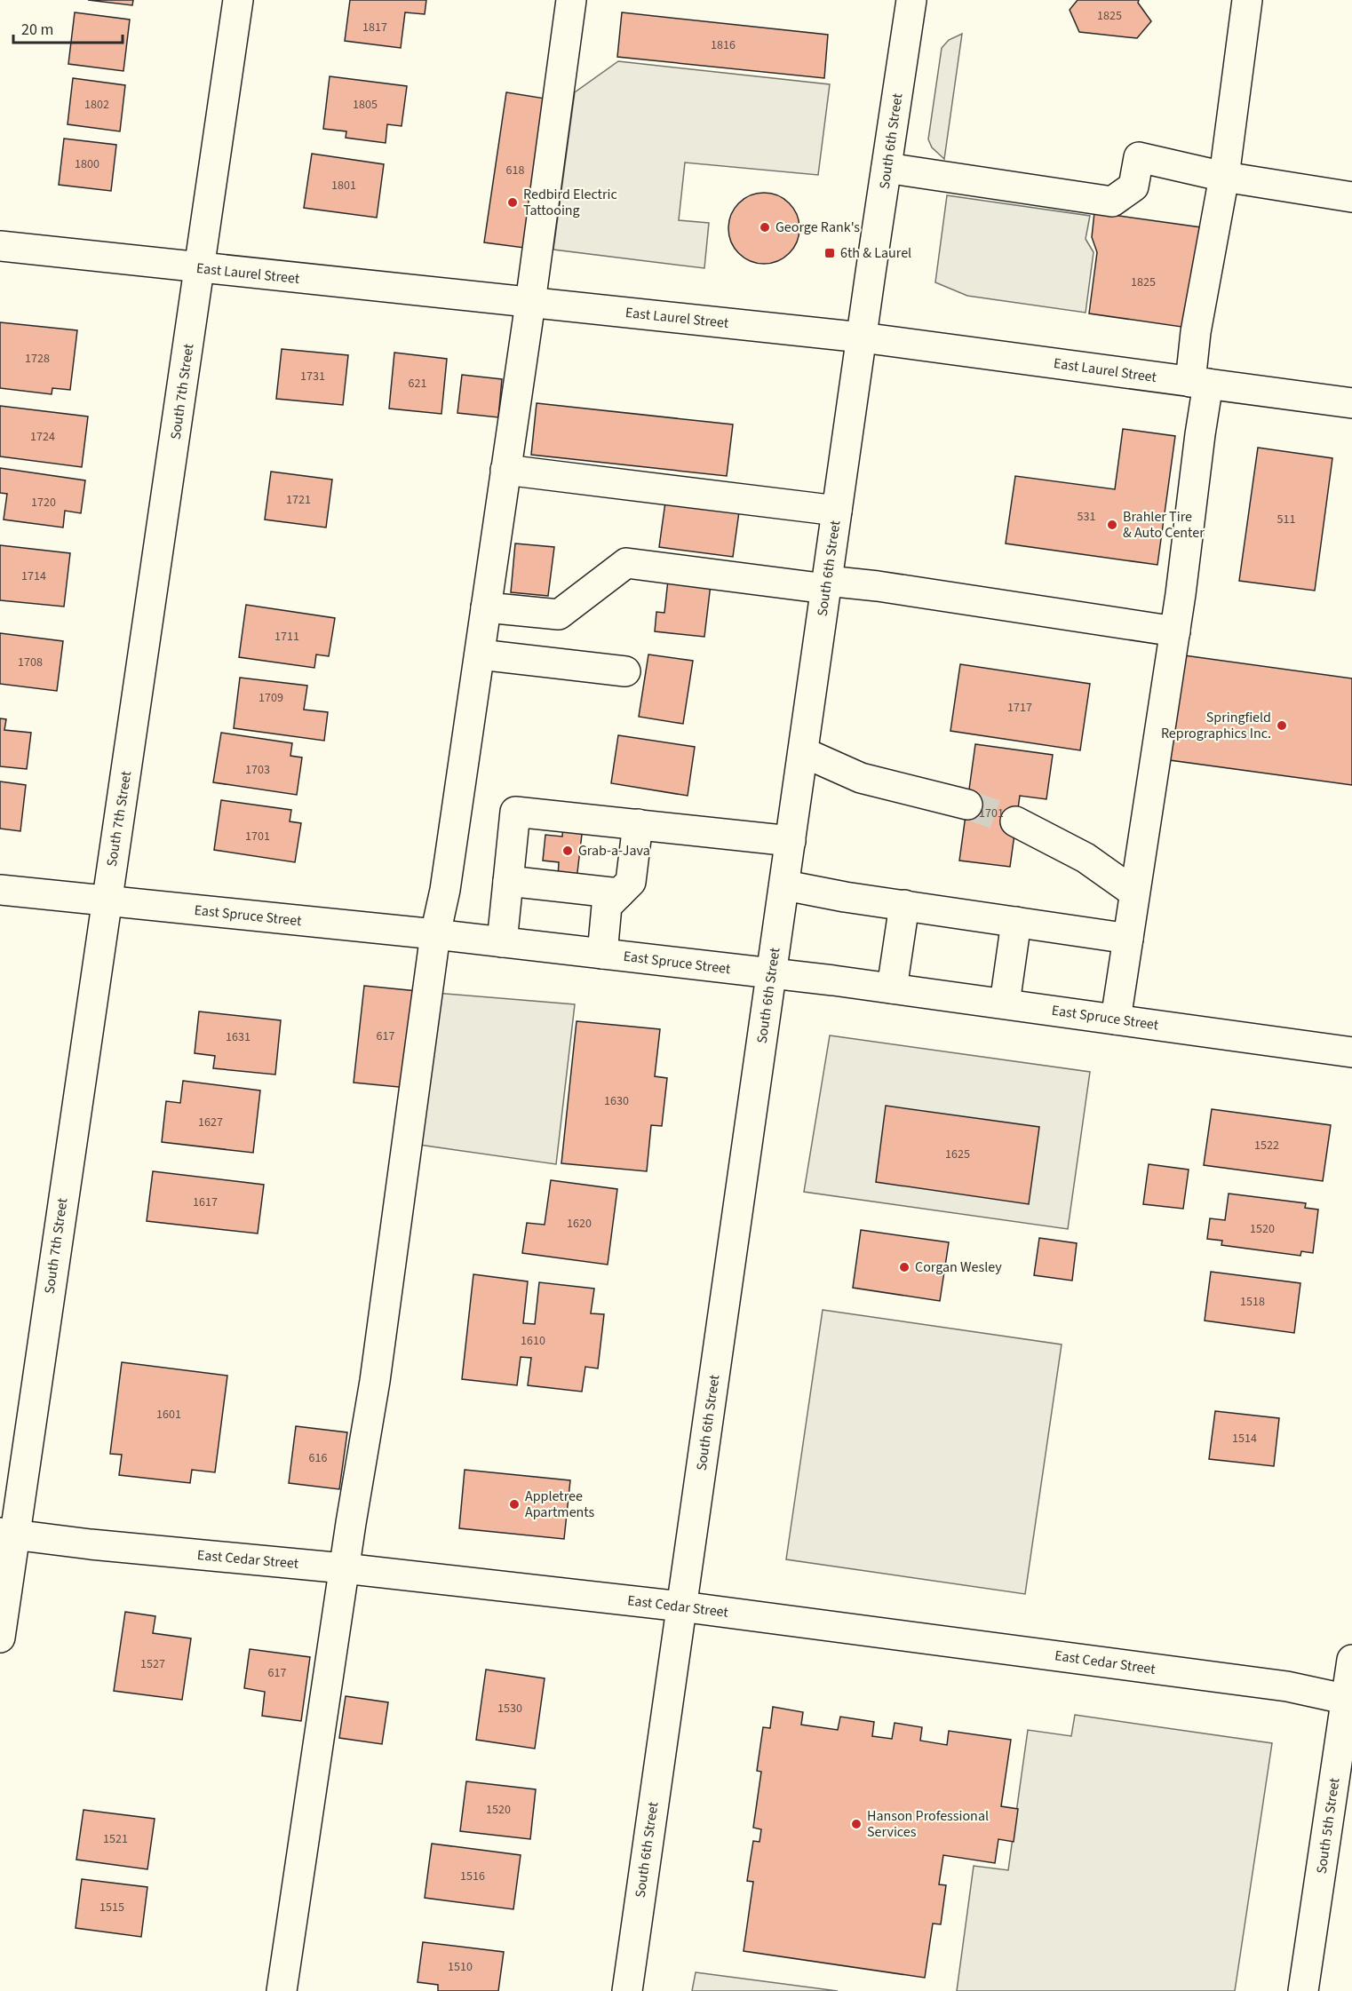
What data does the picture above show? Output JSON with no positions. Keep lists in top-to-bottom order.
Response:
{
  "streets": {
    "street": [
      "South 6th Street",
      "East Laurel Street",
      "South 7th Street",
      "East Spruce Street",
      "East Cedar Street",
      "South 5th Street"
    ]
  },
  "crossings": [
    ["South 6th Street", "East Laurel Street"],
    ["South 6th Street", "East Spruce Street"],
    ["South 6th Street", "East Cedar Street"],
    ["East Laurel Street", "South 7th Street"],
    ["South 7th Street", "East Spruce Street"],
    ["South 7th Street", "East Cedar Street"],
    ["East Cedar Street", "South 5th Street"]
  ],
  "places": {
    "other": [
      "Redbird Electric Tattooing",
      "George Rank's",
      "Brahler Tire & Auto Center",
      "Springfield Reprographics Inc.",
      "Grab-a-Java",
      "Corgan Wesley",
      "Appletree Apartments",
      "Hanson Professional Services"
    ],
    "transit": ["6th & Laurel"]
  },
  "house_numbers": [
    "1825",
    "1817",
    "1816",
    "1802",
    "1805",
    "1800",
    "618",
    "1801",
    "1825",
    "1728",
    "1731",
    "621",
    "1724",
    "1721",
    "1720",
    "531",
    "511",
    "1714",
    "1711",
    "1708",
    "1709",
    "1717",
    "1703",
    "1701",
    "1701",
    "617",
    "1631",
    "1630",
    "1627",
    "1522",
    "1625",
    "1617",
    "1620",
    "1520",
    "1518",
    "1610",
    "1601",
    "1514",
    "616",
    "1527",
    "617",
    "1530",
    "1520",
    "1521",
    "1516",
    "1515",
    "1510"
  ],
  "scale_bar": "20 m"
}
